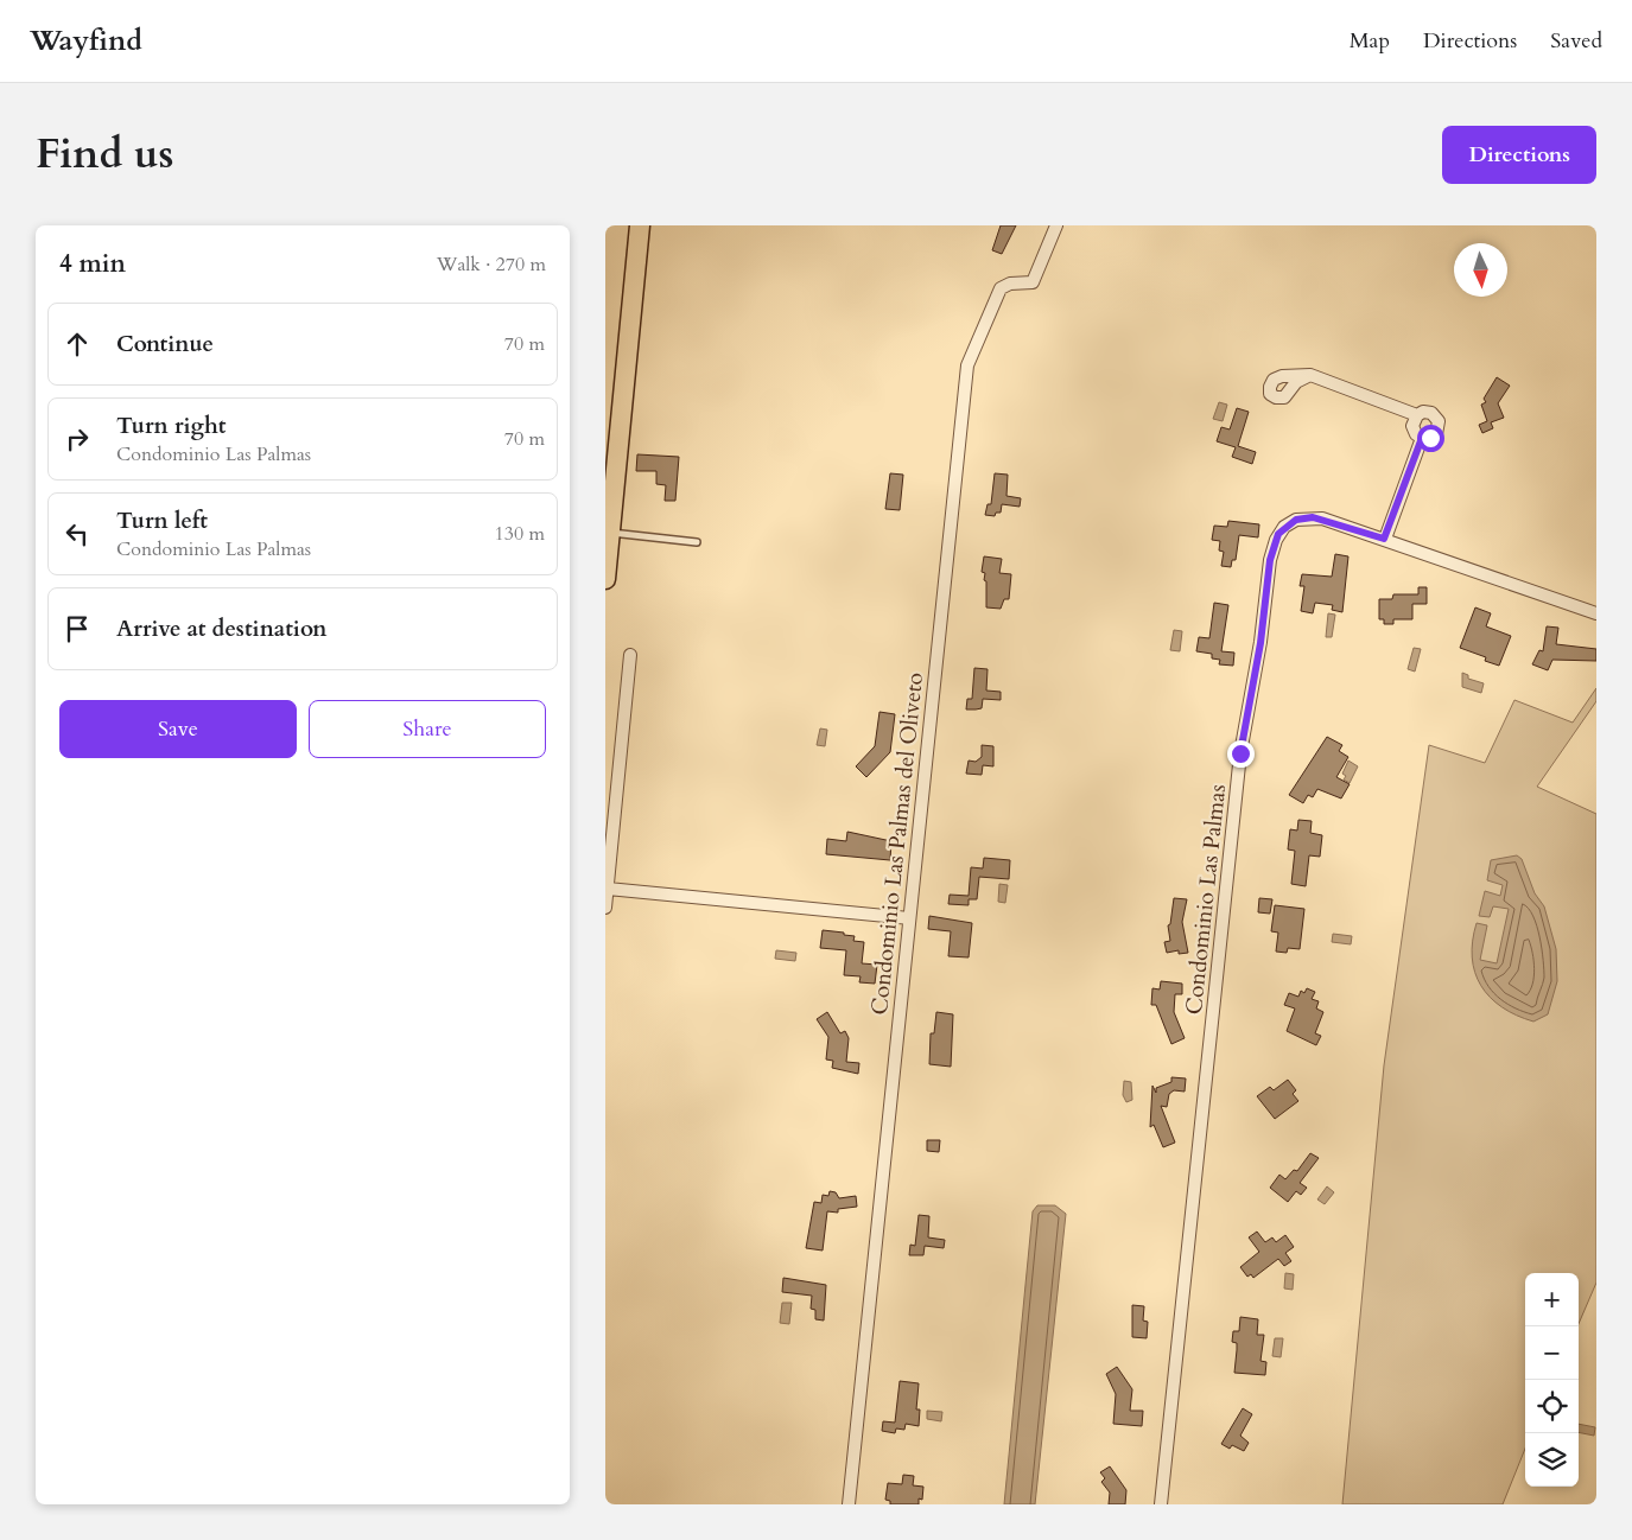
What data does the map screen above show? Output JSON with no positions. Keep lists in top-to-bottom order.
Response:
{
  "streets": {
    "street": ["Condominio Las Palmas del Oliveto", "Condominio Las Palmas"]
  },
  "north": "bottom",
  "page": {
    "header": "Wayfind",
    "nav": ["Map", "Directions", "Saved"],
    "title": "Find us",
    "buttons": [
      "Directions",
      ["Save", "Share"]
    ],
    "heading": ["4 min", "Walk · 270 m"],
    "list": [
      ["Continue", "70 m"],
      ["Turn right", "Condominio Las Palmas", "70 m"],
      ["Turn left", "Condominio Las Palmas", "130 m"],
      "Arrive at destination"
    ],
    "map_buttons": ["+", "−"]
  }
}
